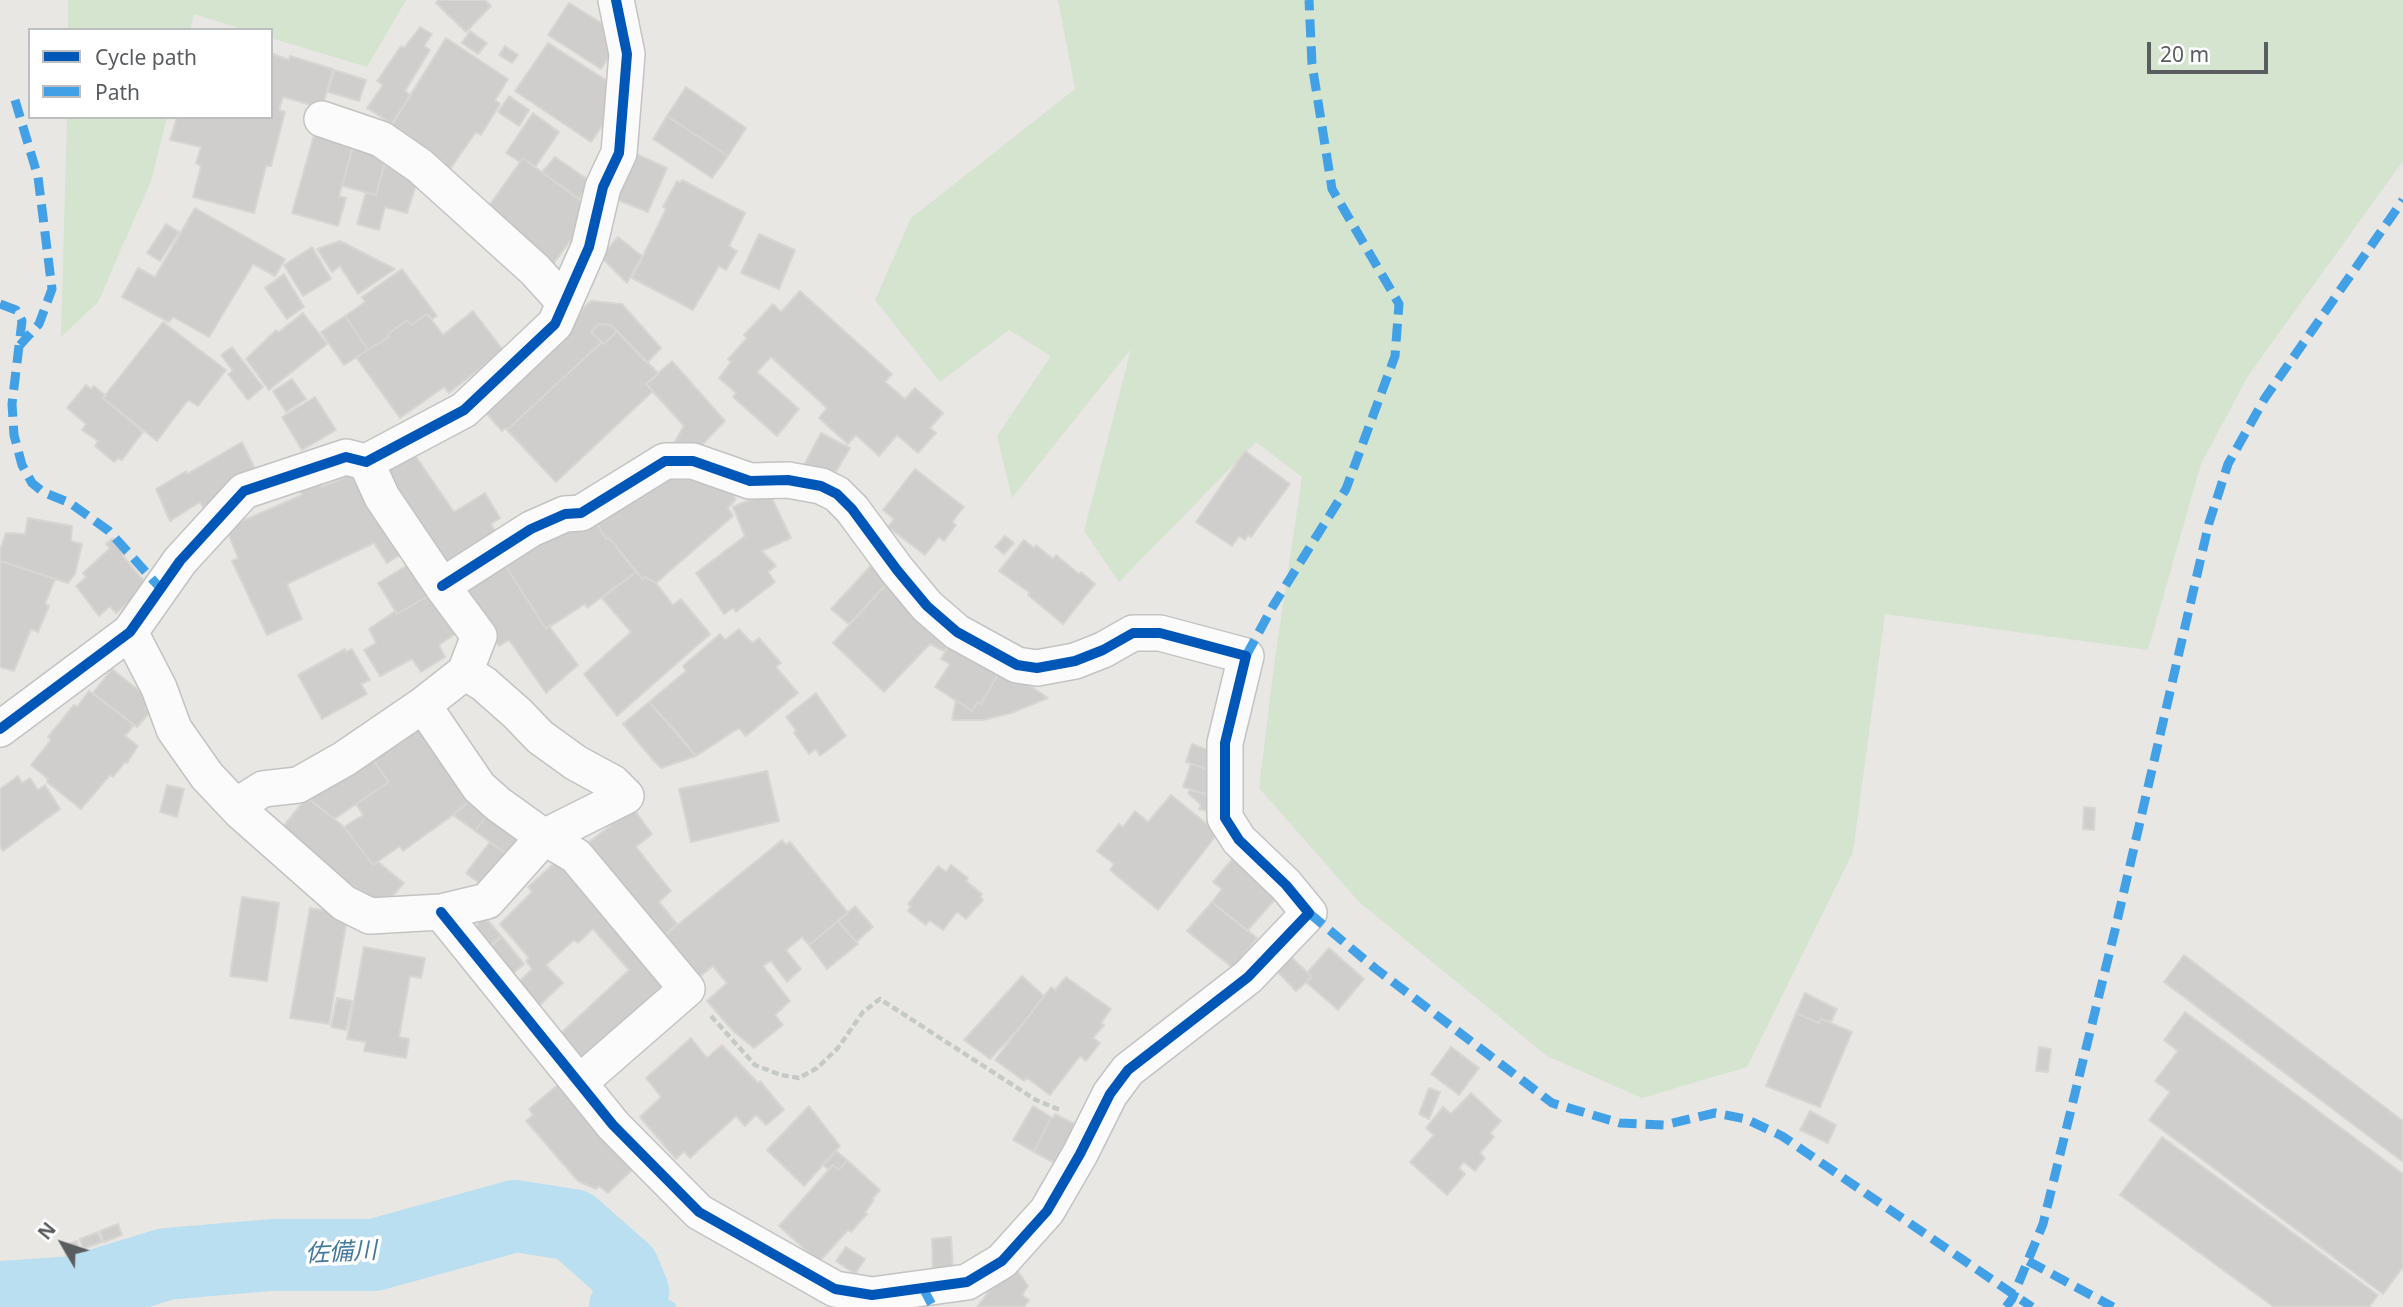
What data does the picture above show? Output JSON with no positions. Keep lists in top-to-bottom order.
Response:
{
  "water": ["佐備川"],
  "legend": ["Cycle path", "Path"],
  "scale_bar": "20 m",
  "north": "top left"
}
